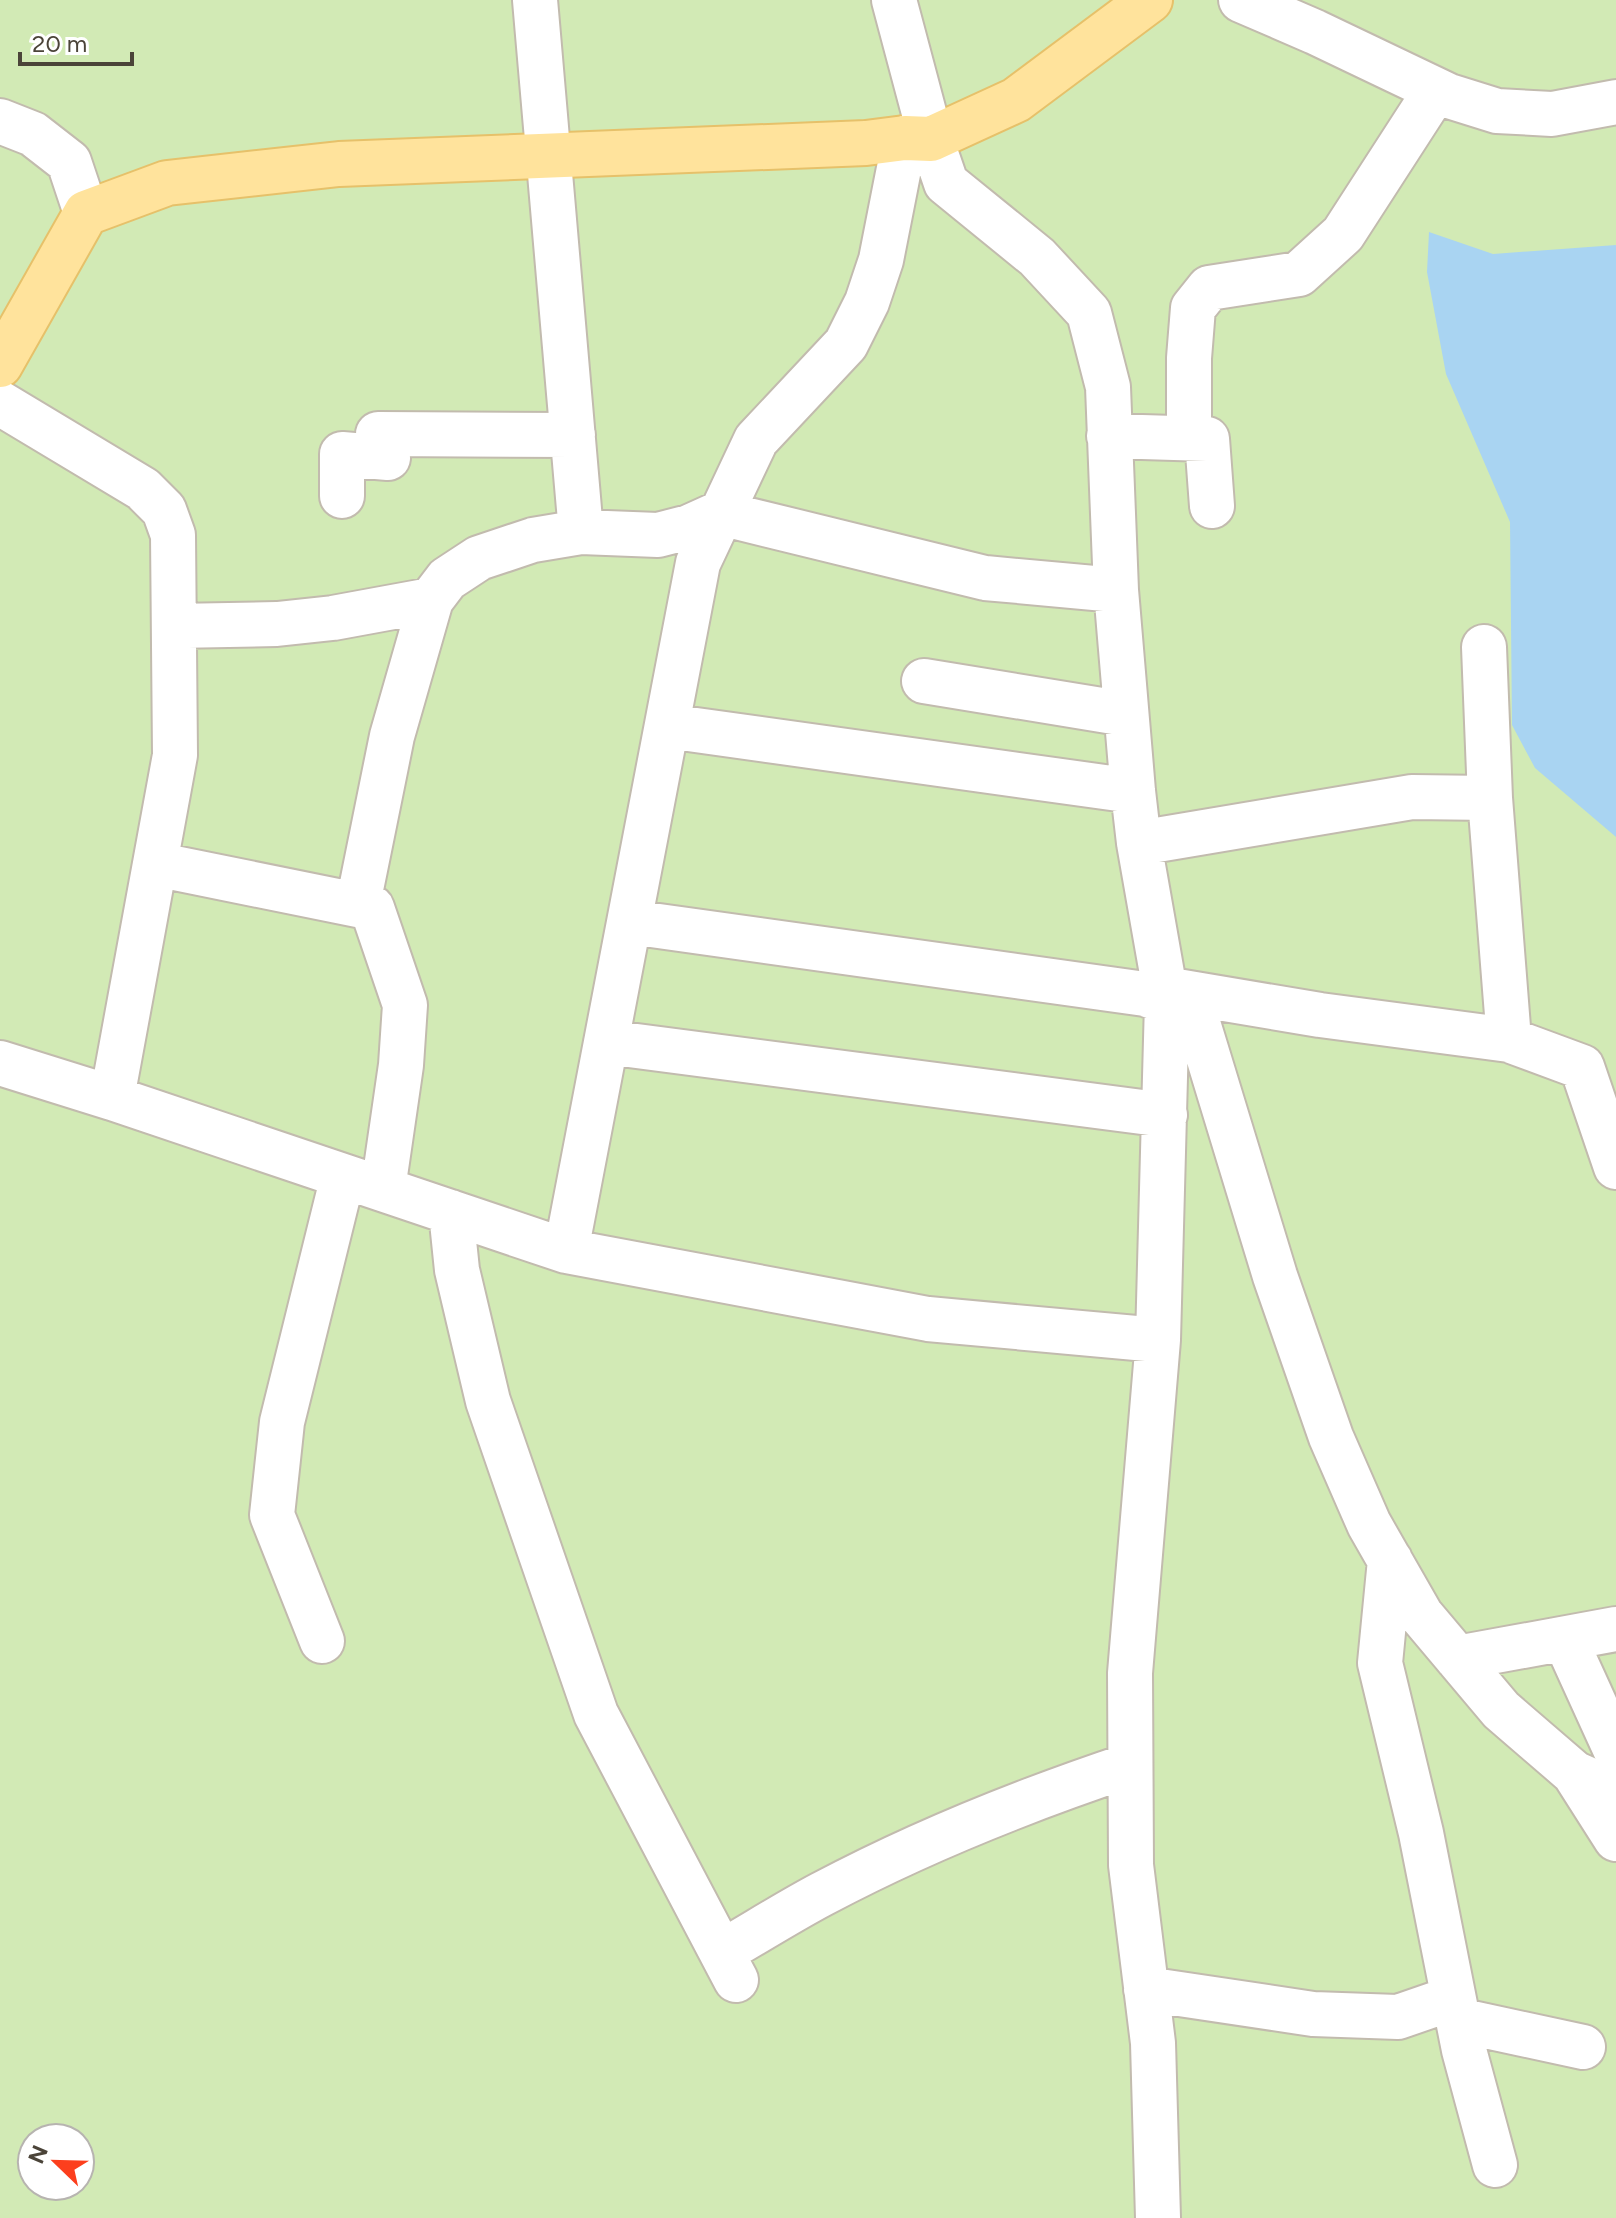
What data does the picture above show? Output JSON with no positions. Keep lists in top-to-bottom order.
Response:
{
  "scale_bar": "20 m",
  "north": "top left"
}
